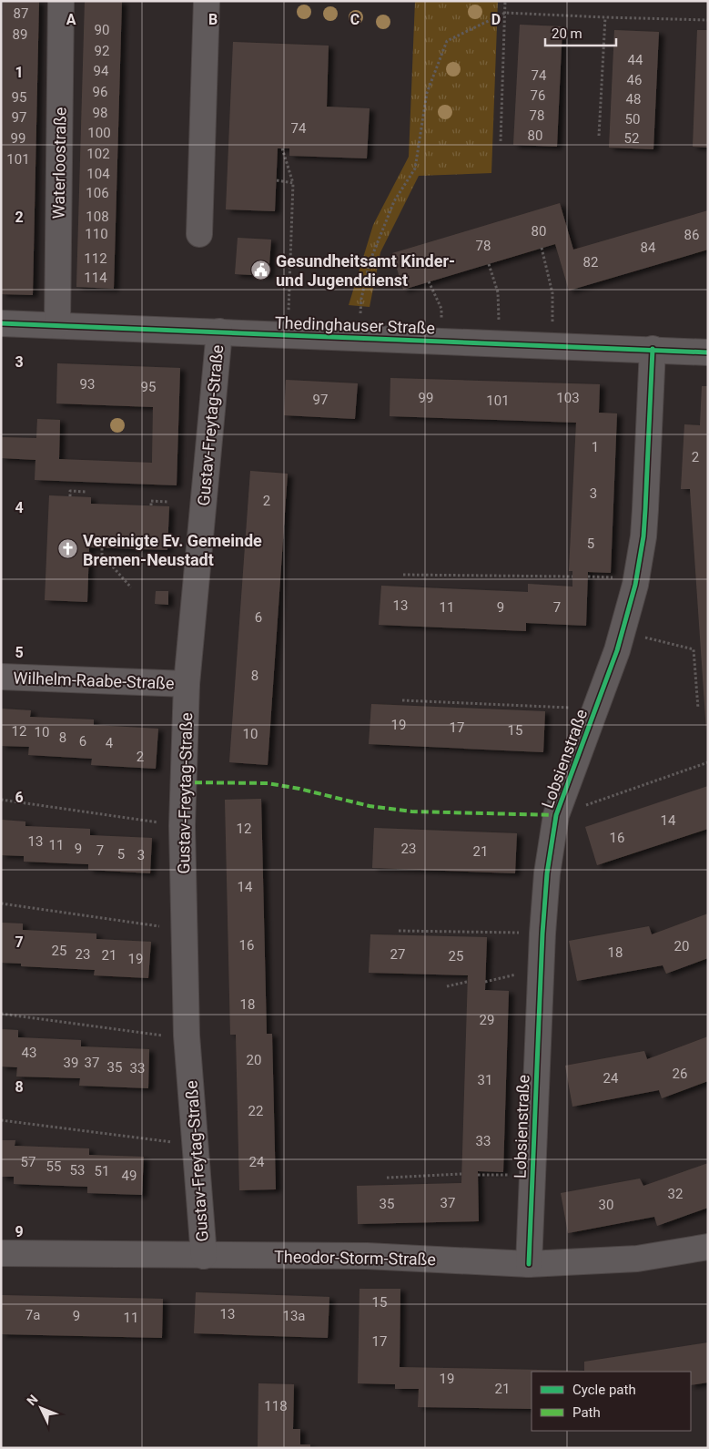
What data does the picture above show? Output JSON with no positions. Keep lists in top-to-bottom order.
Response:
{
  "streets": {
    "street": [
      "Waterloostraße",
      "Thedinghauser Straße",
      "Gustav-Freytag-Straße",
      "Wilhelm-Raabe-Straße",
      "Lobsienstraße",
      "Theodor-Storm-Straße"
    ]
  },
  "crossings": [
    ["Waterloostraße", "Thedinghauser Straße"],
    ["Thedinghauser Straße", "Gustav-Freytag-Straße"],
    ["Thedinghauser Straße", "Lobsienstraße"],
    ["Gustav-Freytag-Straße", "Wilhelm-Raabe-Straße"],
    ["Gustav-Freytag-Straße", "Theodor-Storm-Straße"],
    ["Lobsienstraße", "Theodor-Storm-Straße"]
  ],
  "places": {
    "public building": ["Gesundheitsamt Kinder- und Jugenddienst"],
    "church": ["Vereinigte Ev. Gemeinde Bremen-Neustadt"]
  },
  "house_numbers": [
    "87",
    "90",
    "89",
    "92",
    "44",
    "94",
    "74",
    "46",
    "96",
    "76",
    "95",
    "48",
    "98",
    "78",
    "97",
    "50",
    "74",
    "100",
    "80",
    "99",
    "52",
    "102",
    "101",
    "104",
    "106",
    "108",
    "80",
    "110",
    "86",
    "78",
    "84",
    "112",
    "82",
    "114",
    "93",
    "95",
    "99",
    "103",
    "97",
    "101",
    "1",
    "2",
    "3",
    "2",
    "5",
    "13",
    "11",
    "9",
    "7",
    "6",
    "8",
    "19",
    "17",
    "15",
    "12",
    "10",
    "10",
    "8",
    "6",
    "4",
    "2",
    "14",
    "12",
    "16",
    "13",
    "11",
    "9",
    "23",
    "7",
    "21",
    "5",
    "3",
    "14",
    "16",
    "20",
    "25",
    "18",
    "23",
    "27",
    "21",
    "25",
    "19",
    "18",
    "29",
    "43",
    "20",
    "39",
    "37",
    "35",
    "33",
    "26",
    "24",
    "31",
    "22",
    "33",
    "57",
    "24",
    "55",
    "53",
    "51",
    "49",
    "32",
    "37",
    "35",
    "30",
    "15",
    "13",
    "7a",
    "9",
    "13a",
    "11",
    "17",
    "19",
    "21",
    "118"
  ],
  "legend": ["Cycle path", "Path"],
  "scale_bar": "20 m",
  "north": "top left",
  "grid": {
    "columns": [
      "A",
      "B",
      "C",
      "D"
    ],
    "rows": [
      "1",
      "2",
      "3",
      "4",
      "5",
      "6",
      "7",
      "8",
      "9"
    ]
  }
}
